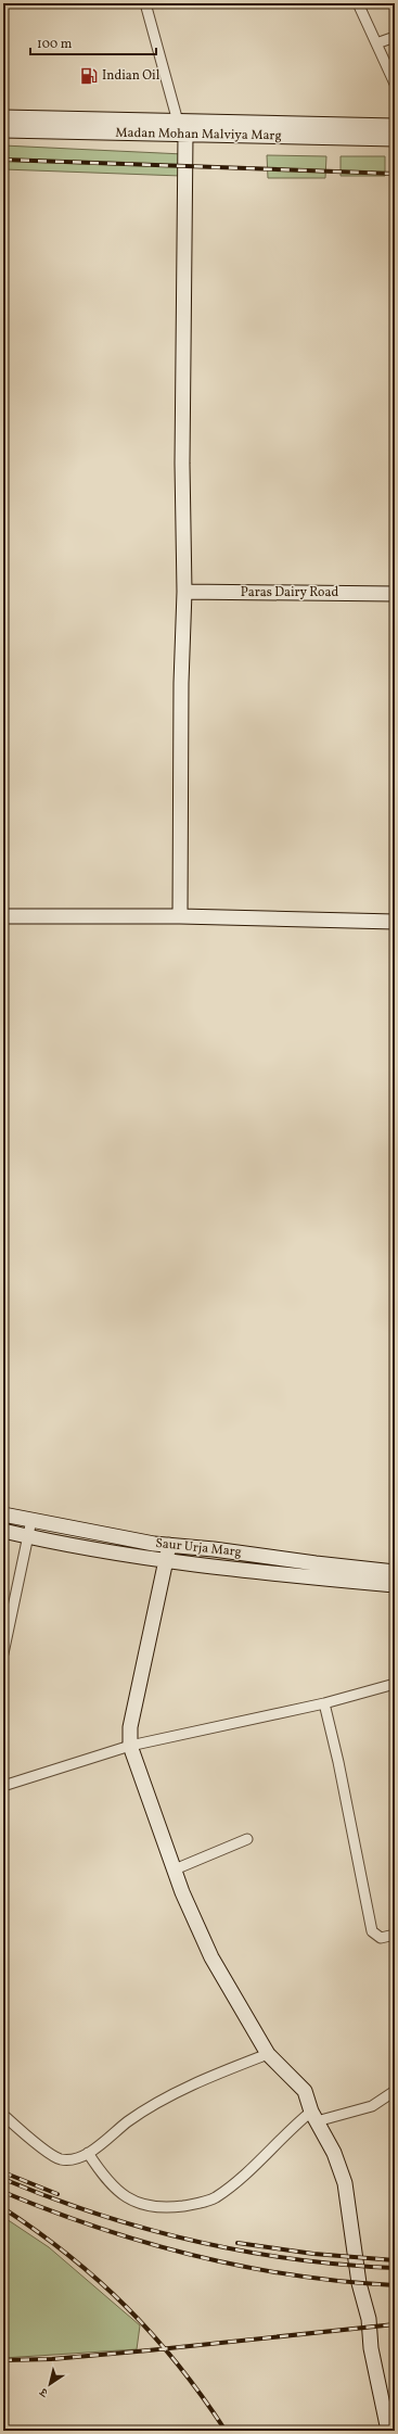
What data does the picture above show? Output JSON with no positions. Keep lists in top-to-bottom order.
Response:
{
  "streets": {
    "street": ["Madan Mohan Malviya Marg", "Paras Dairy Road", "Saur Urja Marg"]
  },
  "places": {
    "fuel station": ["Indian Oil"]
  },
  "scale_bar": "100 m",
  "north": "bottom left"
}
